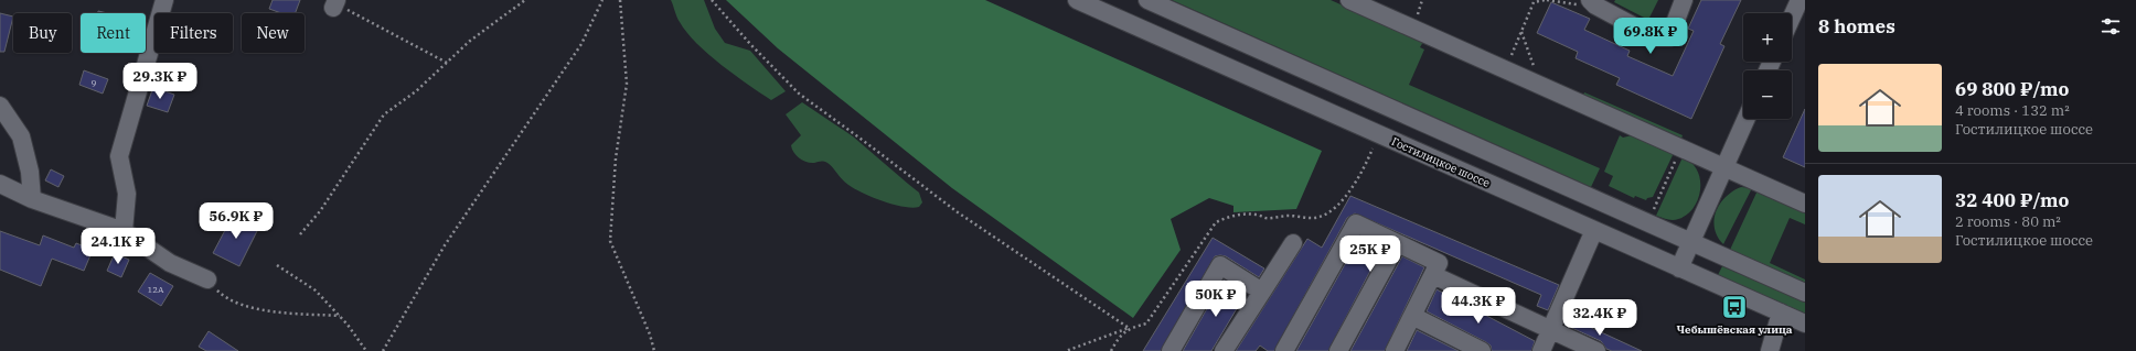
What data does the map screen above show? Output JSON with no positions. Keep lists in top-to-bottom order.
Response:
{
  "streets": {
    "street": ["Гостилицкое шоссе"]
  },
  "places": {
    "bus stop": ["Чебышёвская улица"]
  },
  "house_numbers": ["9", "12А"],
  "page": {
    "heading": "8 homes",
    "map_buttons": ["+", "−"],
    "chip": [
      "Buy",
      "Rent",
      "Filters",
      "New"
    ],
    "price": [
      "69.8K ₽",
      "29.3K ₽",
      "56.9K ₽",
      "24.1K ₽",
      "25K ₽",
      "50K ₽",
      "44.3K ₽",
      "32.4K ₽"
    ],
    "list": [
      {
        "name": "69 800 ₽/mo",
        "note": "4 rooms · 132 m² · Гостилицкое шоссе"
      },
      {
        "name": "32 400 ₽/mo",
        "note": "2 rooms · 80 m² · Гостилицкое шоссе"
      }
    ]
  }
}
